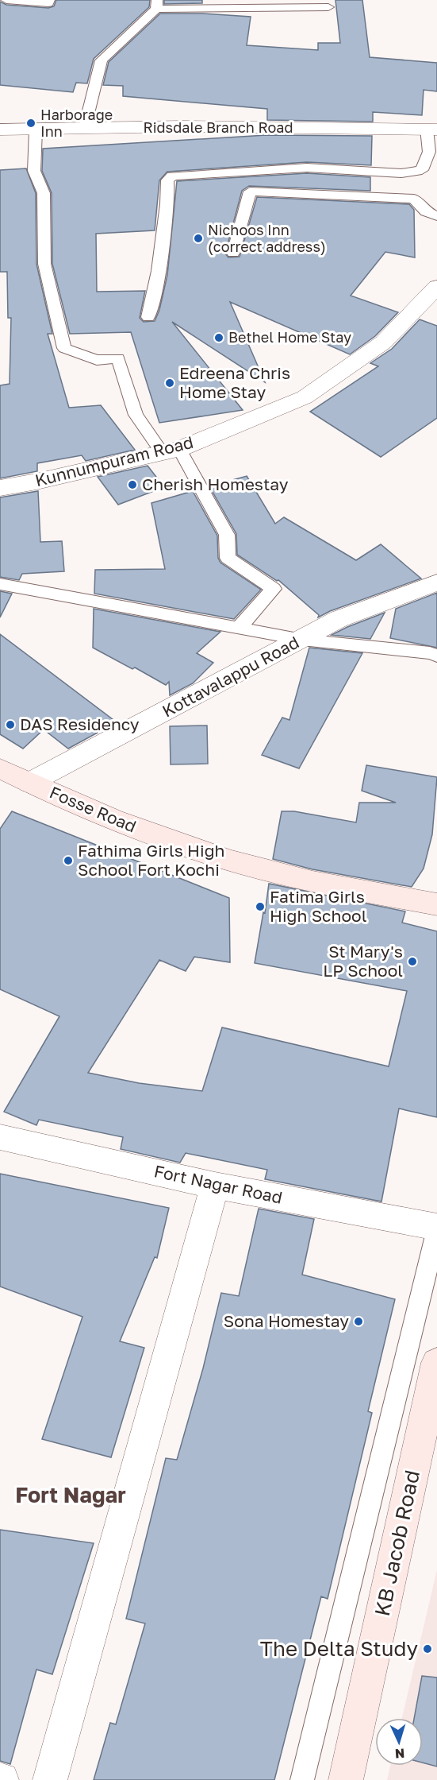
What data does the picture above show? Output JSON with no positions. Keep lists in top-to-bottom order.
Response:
{
  "streets": {
    "street": [
      "Ridsdale Branch Road",
      "Kunnumpuram Road",
      "Kottavalappu Road",
      "Fosse Road",
      "Fort Nagar Road",
      "KB Jacob Road"
    ]
  },
  "crossings": [
    ["Kottavalappu Road", "Fosse Road"]
  ],
  "districts": ["Fort Nagar"],
  "places": [
    "Harborage Inn",
    "Nichoos Inn (correct address)",
    "Bethel Home Stay",
    "Edreena Chris Home Stay",
    "Cherish Homestay",
    "DAS Residency",
    "Fathima Girls High School Fort Kochi",
    "Fatima Girls High School",
    "St Mary's LP School",
    "Sona Homestay",
    "The Delta Study"
  ],
  "north": "bottom"
}
